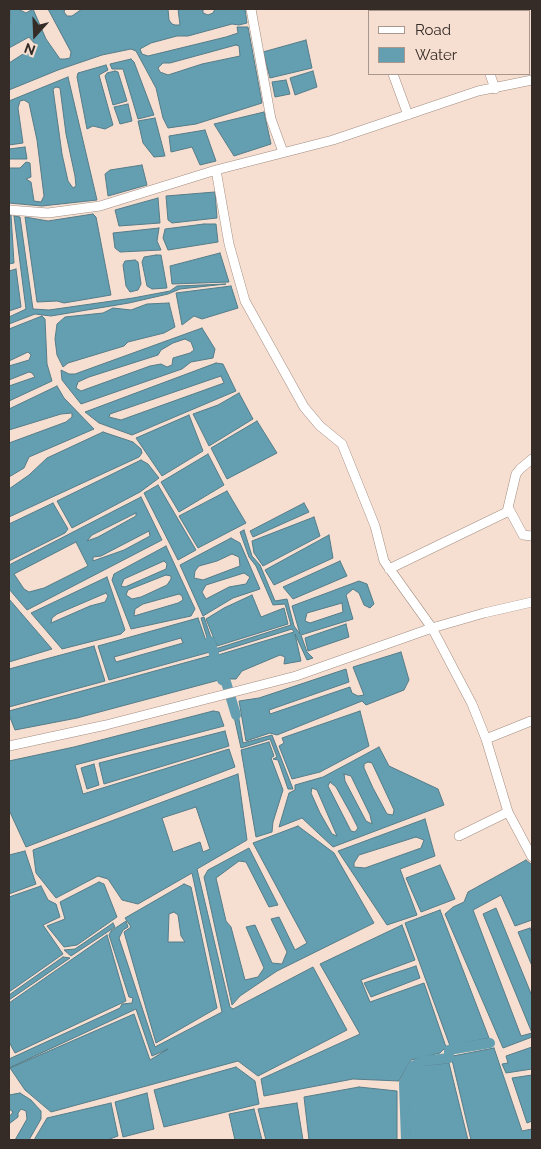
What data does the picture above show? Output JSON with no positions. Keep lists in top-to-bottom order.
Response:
{
  "legend": ["Road", "Water"],
  "north": "bottom"
}
